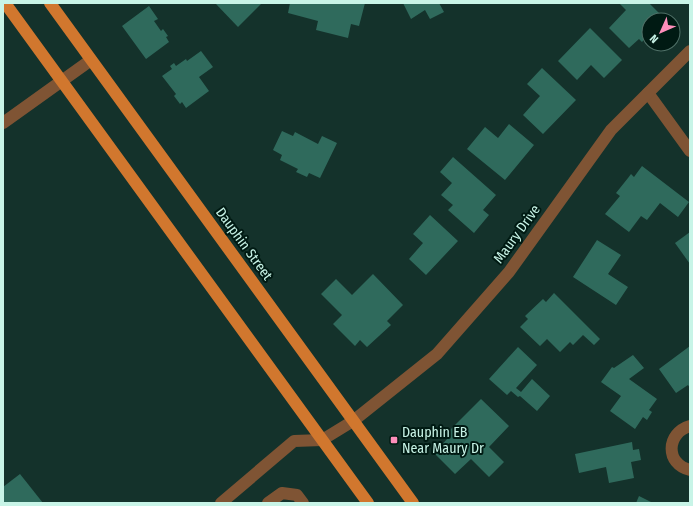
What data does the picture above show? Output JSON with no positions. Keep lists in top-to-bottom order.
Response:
{
  "streets": {
    "main road": ["Dauphin Street"],
    "street": ["Maury Drive"]
  },
  "crossings": [
    ["Maury Drive", "Dauphin Street"]
  ],
  "places": {
    "transit": ["Dauphin EB Near Maury Dr"]
  },
  "north": "bottom left"
}
